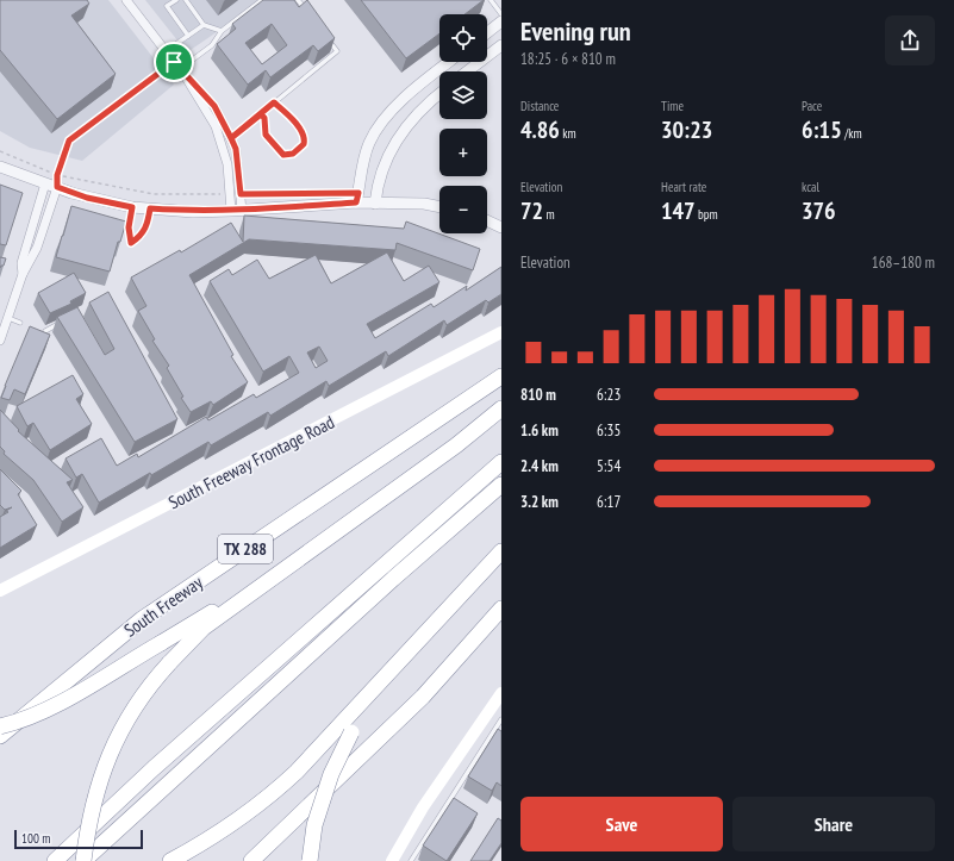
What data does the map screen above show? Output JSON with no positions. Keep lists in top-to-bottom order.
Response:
{
  "streets": {
    "highway": ["TX 288", "South Freeway"],
    "main road": ["South Freeway Frontage Road"]
  },
  "scale_bar": "100 m",
  "page": {
    "heading": ["Evening run", "18:25 · 6 × 810 m"],
    "map_buttons": ["+", "−"],
    "stats": [
      ["Distance", "4.86 km"],
      ["Time", "30:23"],
      ["Pace", "6:15 /km"],
      ["Elevation", "72 m"],
      ["Heart rate", "147 bpm"],
      ["kcal", "376"]
    ],
    "chart": ["Elevation", "168–180 m"],
    "list": [
      {
        "name": "810 m",
        "note": "6:23"
      },
      {
        "name": "1.6 km",
        "note": "6:35"
      },
      {
        "name": "2.4 km",
        "note": "5:54"
      },
      {
        "name": "3.2 km",
        "note": "6:17"
      }
    ],
    "buttons": ["Save", "Share"],
    "scale": "100 m"
  }
}
